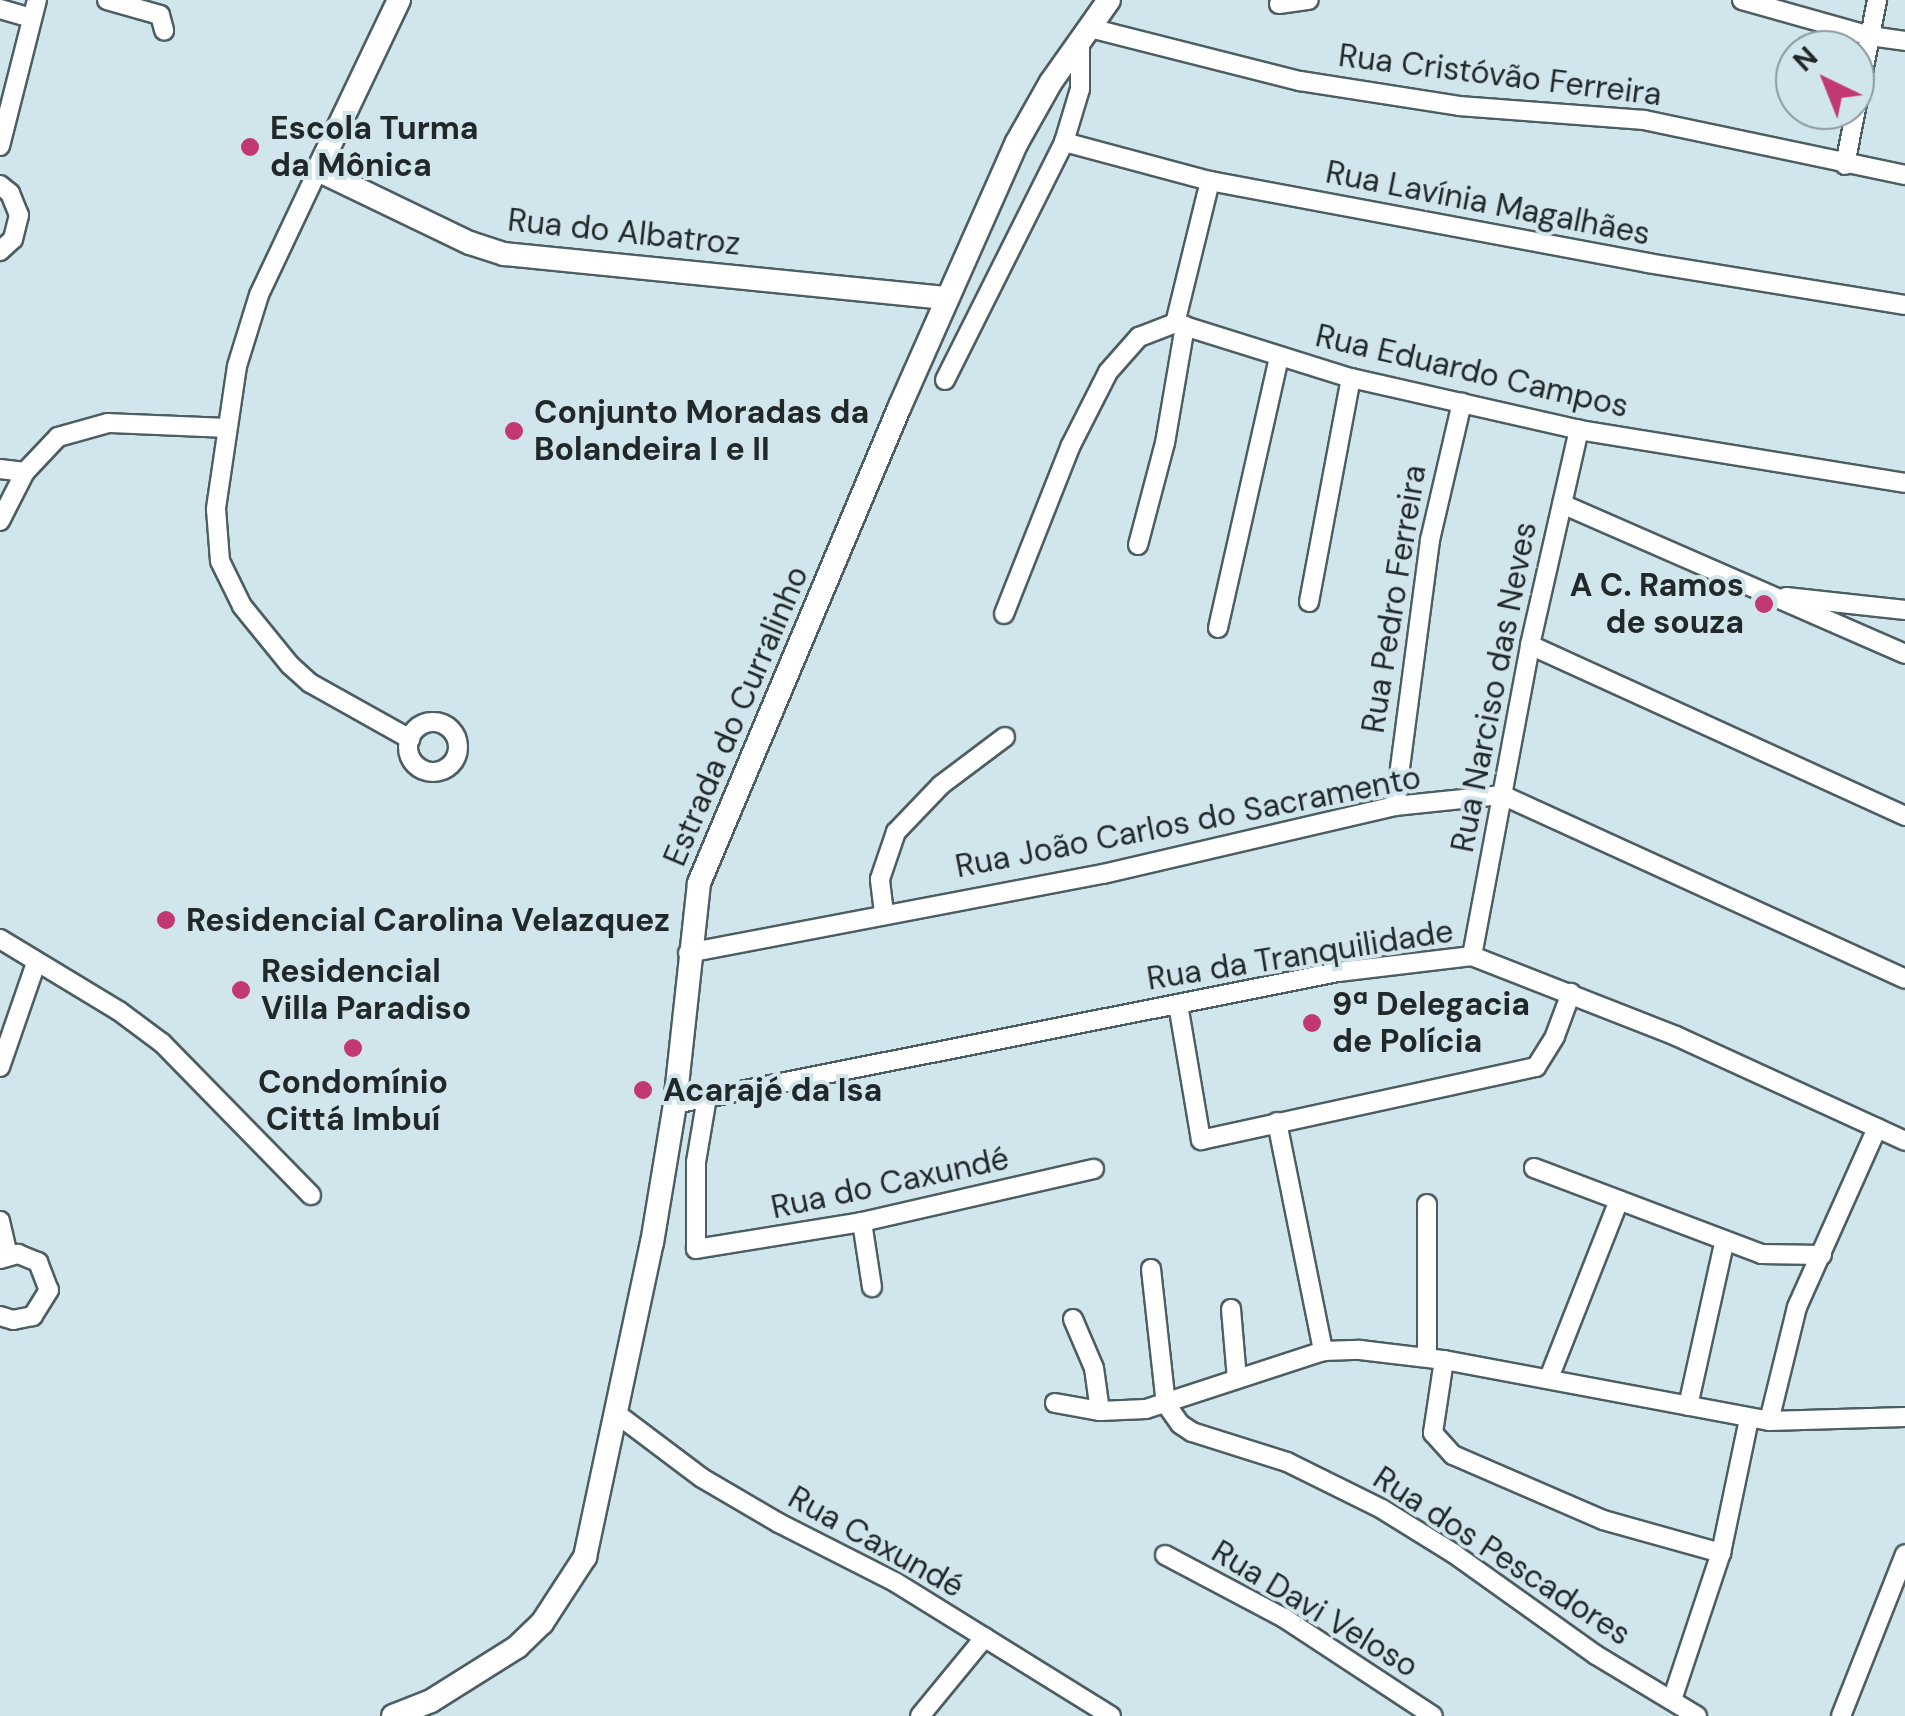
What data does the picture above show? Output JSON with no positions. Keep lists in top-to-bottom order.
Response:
{
  "streets": {
    "street": [
      "Rua Cristóvão Ferreira",
      "Rua Lavínia Magalhães",
      "Rua do Albatroz",
      "Rua Eduardo Campos",
      "Rua Pedro Ferreira",
      "Rua Narciso das Neves",
      "Estrada do Curralinho",
      "Rua João Carlos do Sacramento",
      "Rua da Tranquilidade",
      "Rua do Caxundé",
      "Rua Caxundé",
      "Rua dos Pescadores",
      "Rua Davi Veloso"
    ]
  },
  "crossings": [
    ["Rua Cristóvão Ferreira", "Estrada do Curralinho"],
    ["Rua do Albatroz", "Estrada do Curralinho"],
    ["Rua Eduardo Campos", "Rua Pedro Ferreira"],
    ["Rua Eduardo Campos", "Rua Narciso das Neves"],
    ["Rua Pedro Ferreira", "Rua João Carlos do Sacramento"],
    ["Rua Narciso das Neves", "Rua João Carlos do Sacramento"],
    ["Rua Narciso das Neves", "Rua da Tranquilidade"],
    ["Estrada do Curralinho", "Rua João Carlos do Sacramento"],
    ["Estrada do Curralinho", "Rua da Tranquilidade"],
    ["Estrada do Curralinho", "Rua Caxundé"],
    ["Rua da Tranquilidade", "Rua do Caxundé"]
  ],
  "places": [
    "Escola Turma da Mônica",
    "Conjunto Moradas da Bolandeira I e II",
    "A C. Ramos de souza",
    "Residencial Carolina Velazquez",
    "Residencial Villa Paradiso",
    "9ª Delegacia de Polícia",
    "Condomínio Cittá Imbuí",
    "Acarajé da Isa"
  ],
  "north": "top left"
}
